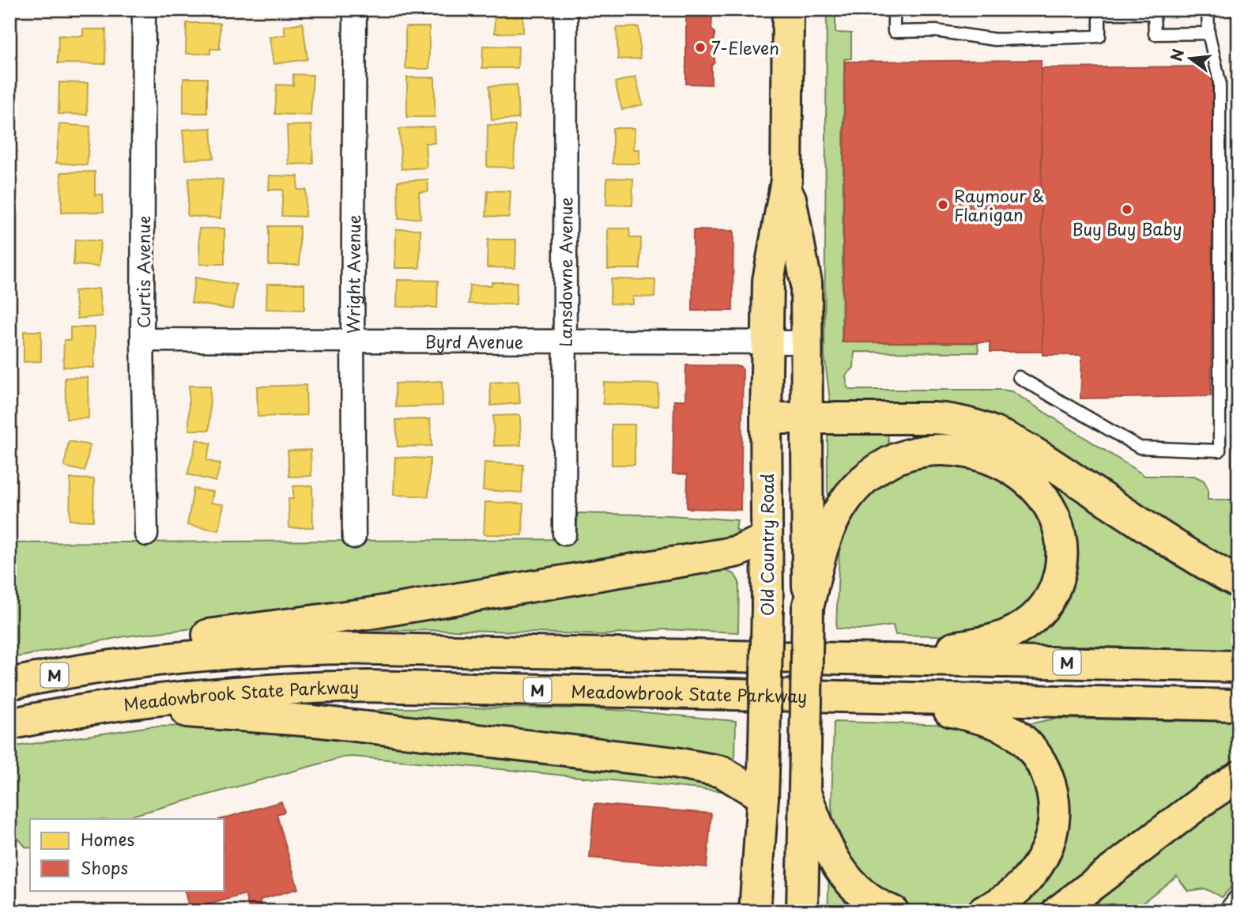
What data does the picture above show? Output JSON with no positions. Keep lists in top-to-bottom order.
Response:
{
  "streets": {
    "main road": ["Old Country Road", "M", "Meadowbrook State Parkway"],
    "street": [
      "Curtis Avenue",
      "Lansdowne Avenue",
      "Wright Avenue",
      "Byrd Avenue"
    ]
  },
  "crossings": [
    ["Curtis Avenue", "Byrd Avenue"],
    ["Lansdowne Avenue", "Byrd Avenue"],
    ["Wright Avenue", "Byrd Avenue"],
    ["Byrd Avenue", "Old Country Road"]
  ],
  "places": ["7-Eleven", "Raymour & Flanigan", "Buy Buy Baby"],
  "legend": ["Homes", "Shops"],
  "north": "left"
}
